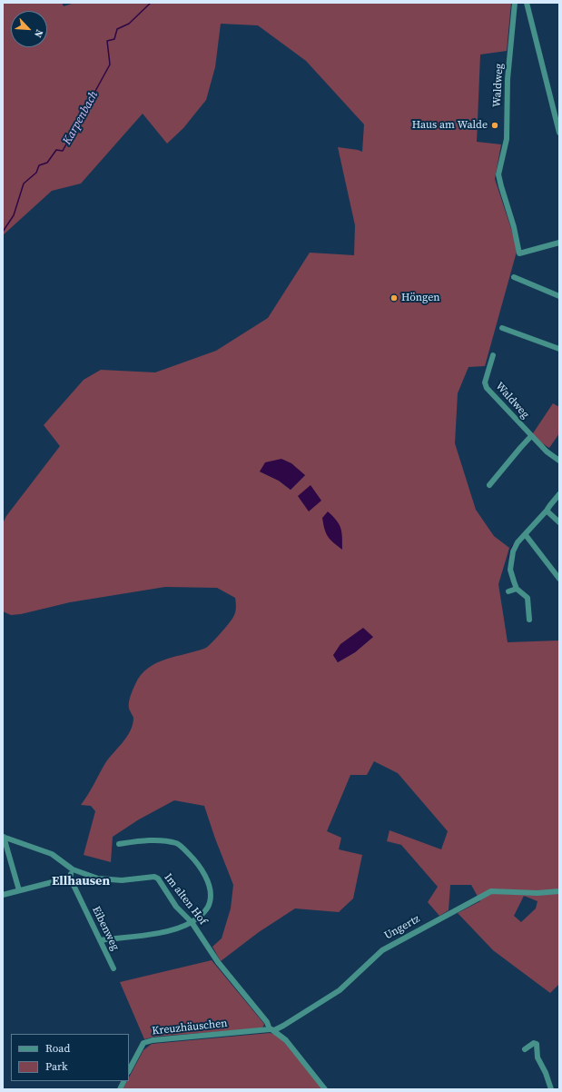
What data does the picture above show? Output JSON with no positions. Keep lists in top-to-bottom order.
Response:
{
  "streets": {
    "street": [
      "Waldweg",
      "Im alten Hof",
      "Ungertz",
      "Eibenweg",
      "Kreuzhäuschen"
    ]
  },
  "crossings": [
    ["Im alten Hof", "Ungertz"],
    ["Im alten Hof", "Kreuzhäuschen"],
    ["Ungertz", "Kreuzhäuschen"]
  ],
  "districts": ["Ellhausen"],
  "water": ["Karpenbach"],
  "places": ["Haus am Walde", "Höngen"],
  "legend": ["Road", "Park"],
  "north": "bottom right"
}
